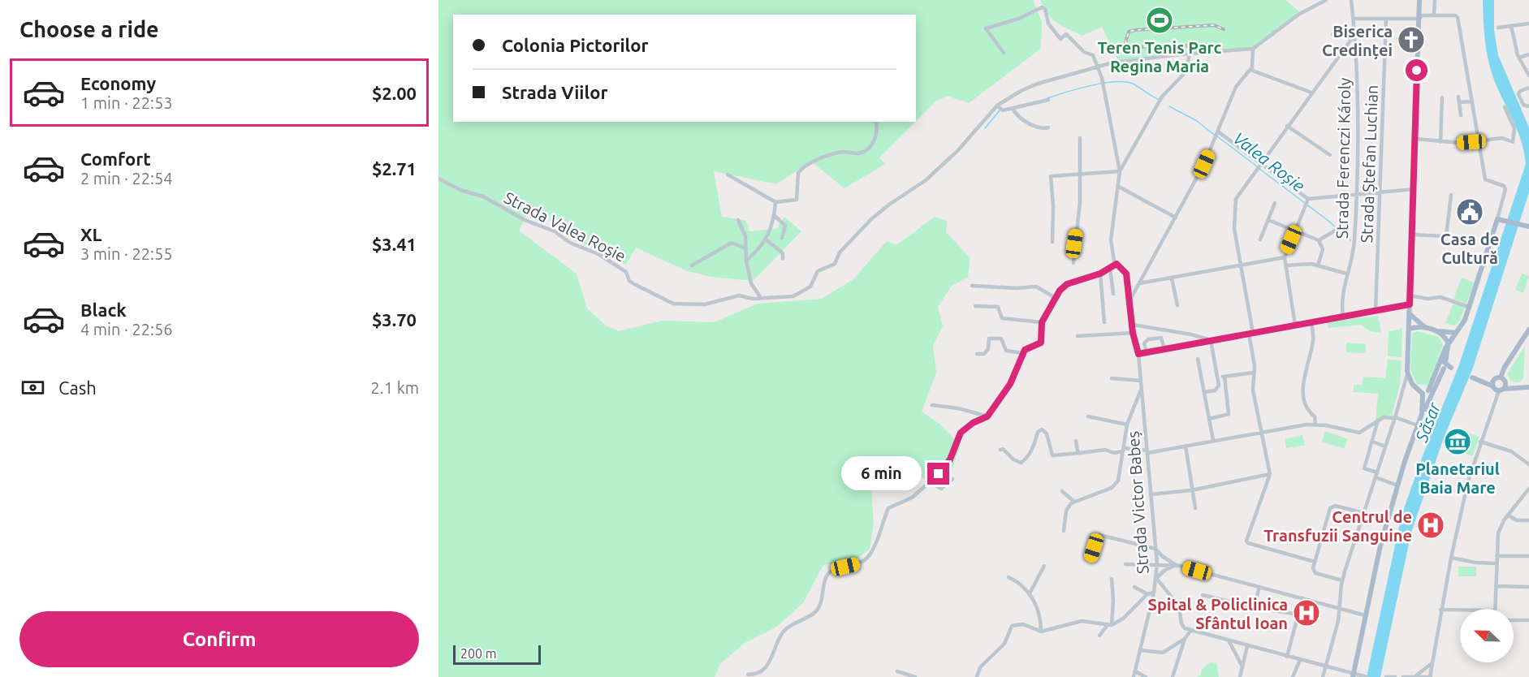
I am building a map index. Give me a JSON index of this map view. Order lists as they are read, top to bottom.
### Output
{
  "streets": {
    "street": [
      "Strada Ferenczi Károly",
      "Strada Ștefan Luchian",
      "Strada Valea Roșie",
      "Strada Victor Babeș"
    ]
  },
  "water": ["Valea Roșie", "Săsar"],
  "places": {
    "sports": ["Teren Tenis Parc Regina Maria"],
    "church": ["Biserica Credinței"],
    "public building": ["Casa de Cultură"],
    "museum": ["Planetariul Baia Mare"],
    "hospital": ["Centrul de Transfuzii Sanguine", "Spital & Policlinica Sfântul Ioan"]
  },
  "scale_bar": "200 m",
  "north": "top left",
  "page": {
    "heading": "Choose a ride",
    "banner": ["Colonia Pictorilor", "Strada Viilor"],
    "list": [
      {
        "name": "Economy",
        "note": "1 min · 22:53",
        "value": "$2.00"
      },
      {
        "name": "Comfort",
        "note": "2 min · 22:54",
        "value": "$2.71"
      },
      {
        "name": "XL",
        "note": "3 min · 22:55",
        "value": "$3.41"
      },
      {
        "name": "Black",
        "note": "4 min · 22:56",
        "value": "$3.70"
      }
    ],
    "pay": ["Cash", "2.1 km"],
    "bubble": "6 min",
    "buttons": "Confirm",
    "scale": "200 m"
  }
}
